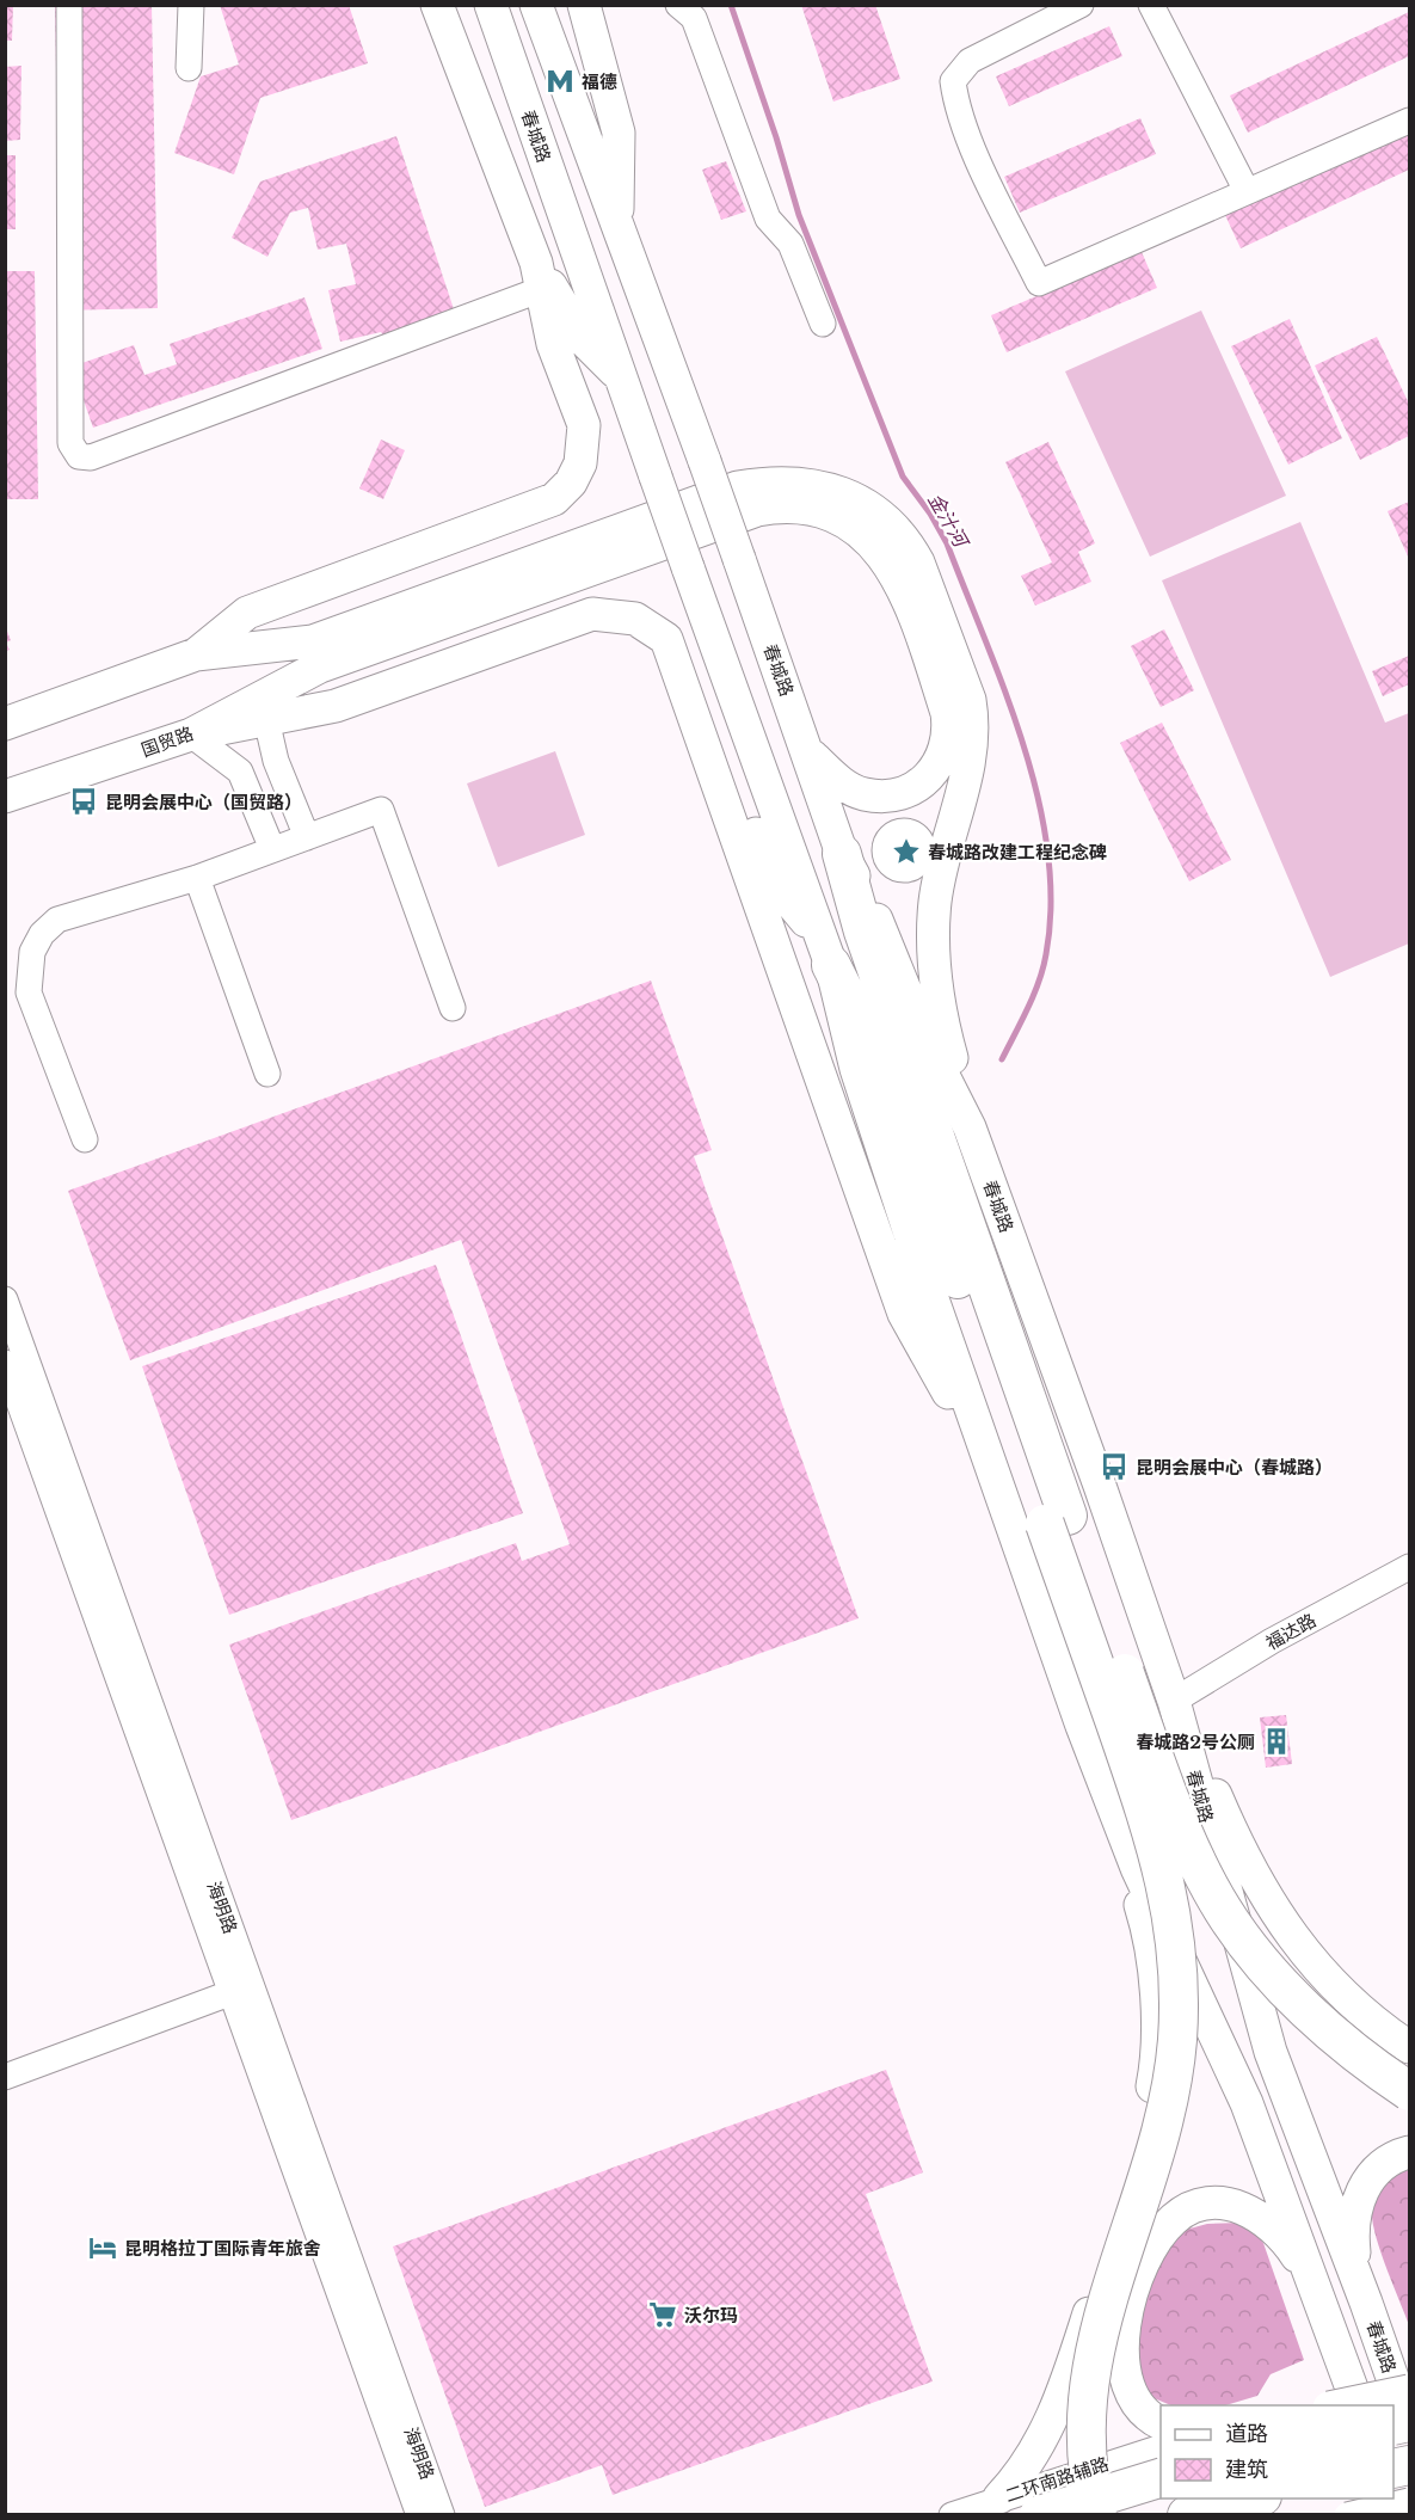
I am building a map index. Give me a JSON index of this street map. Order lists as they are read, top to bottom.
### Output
{
  "streets": {
    "main road": ["春城路", "国贸路"],
    "street": ["福达路", "海明路", "二环南路辅路"]
  },
  "crossings": [
    ["春城路", "国贸路"],
    ["春城路", "福达路"]
  ],
  "water": ["金汁河"],
  "places": {
    "metro station": ["福德"],
    "bus stop": ["昆明会展中心（国贸路）", "昆明会展中心（春城路）"],
    "place": ["春城路改建工程纪念碑"],
    "building": ["春城路2号公厕"],
    "hotel": ["昆明格拉丁国际青年旅舍"],
    "supermarket": ["沃尔玛"]
  },
  "legend": ["道路", "建筑"]
}
